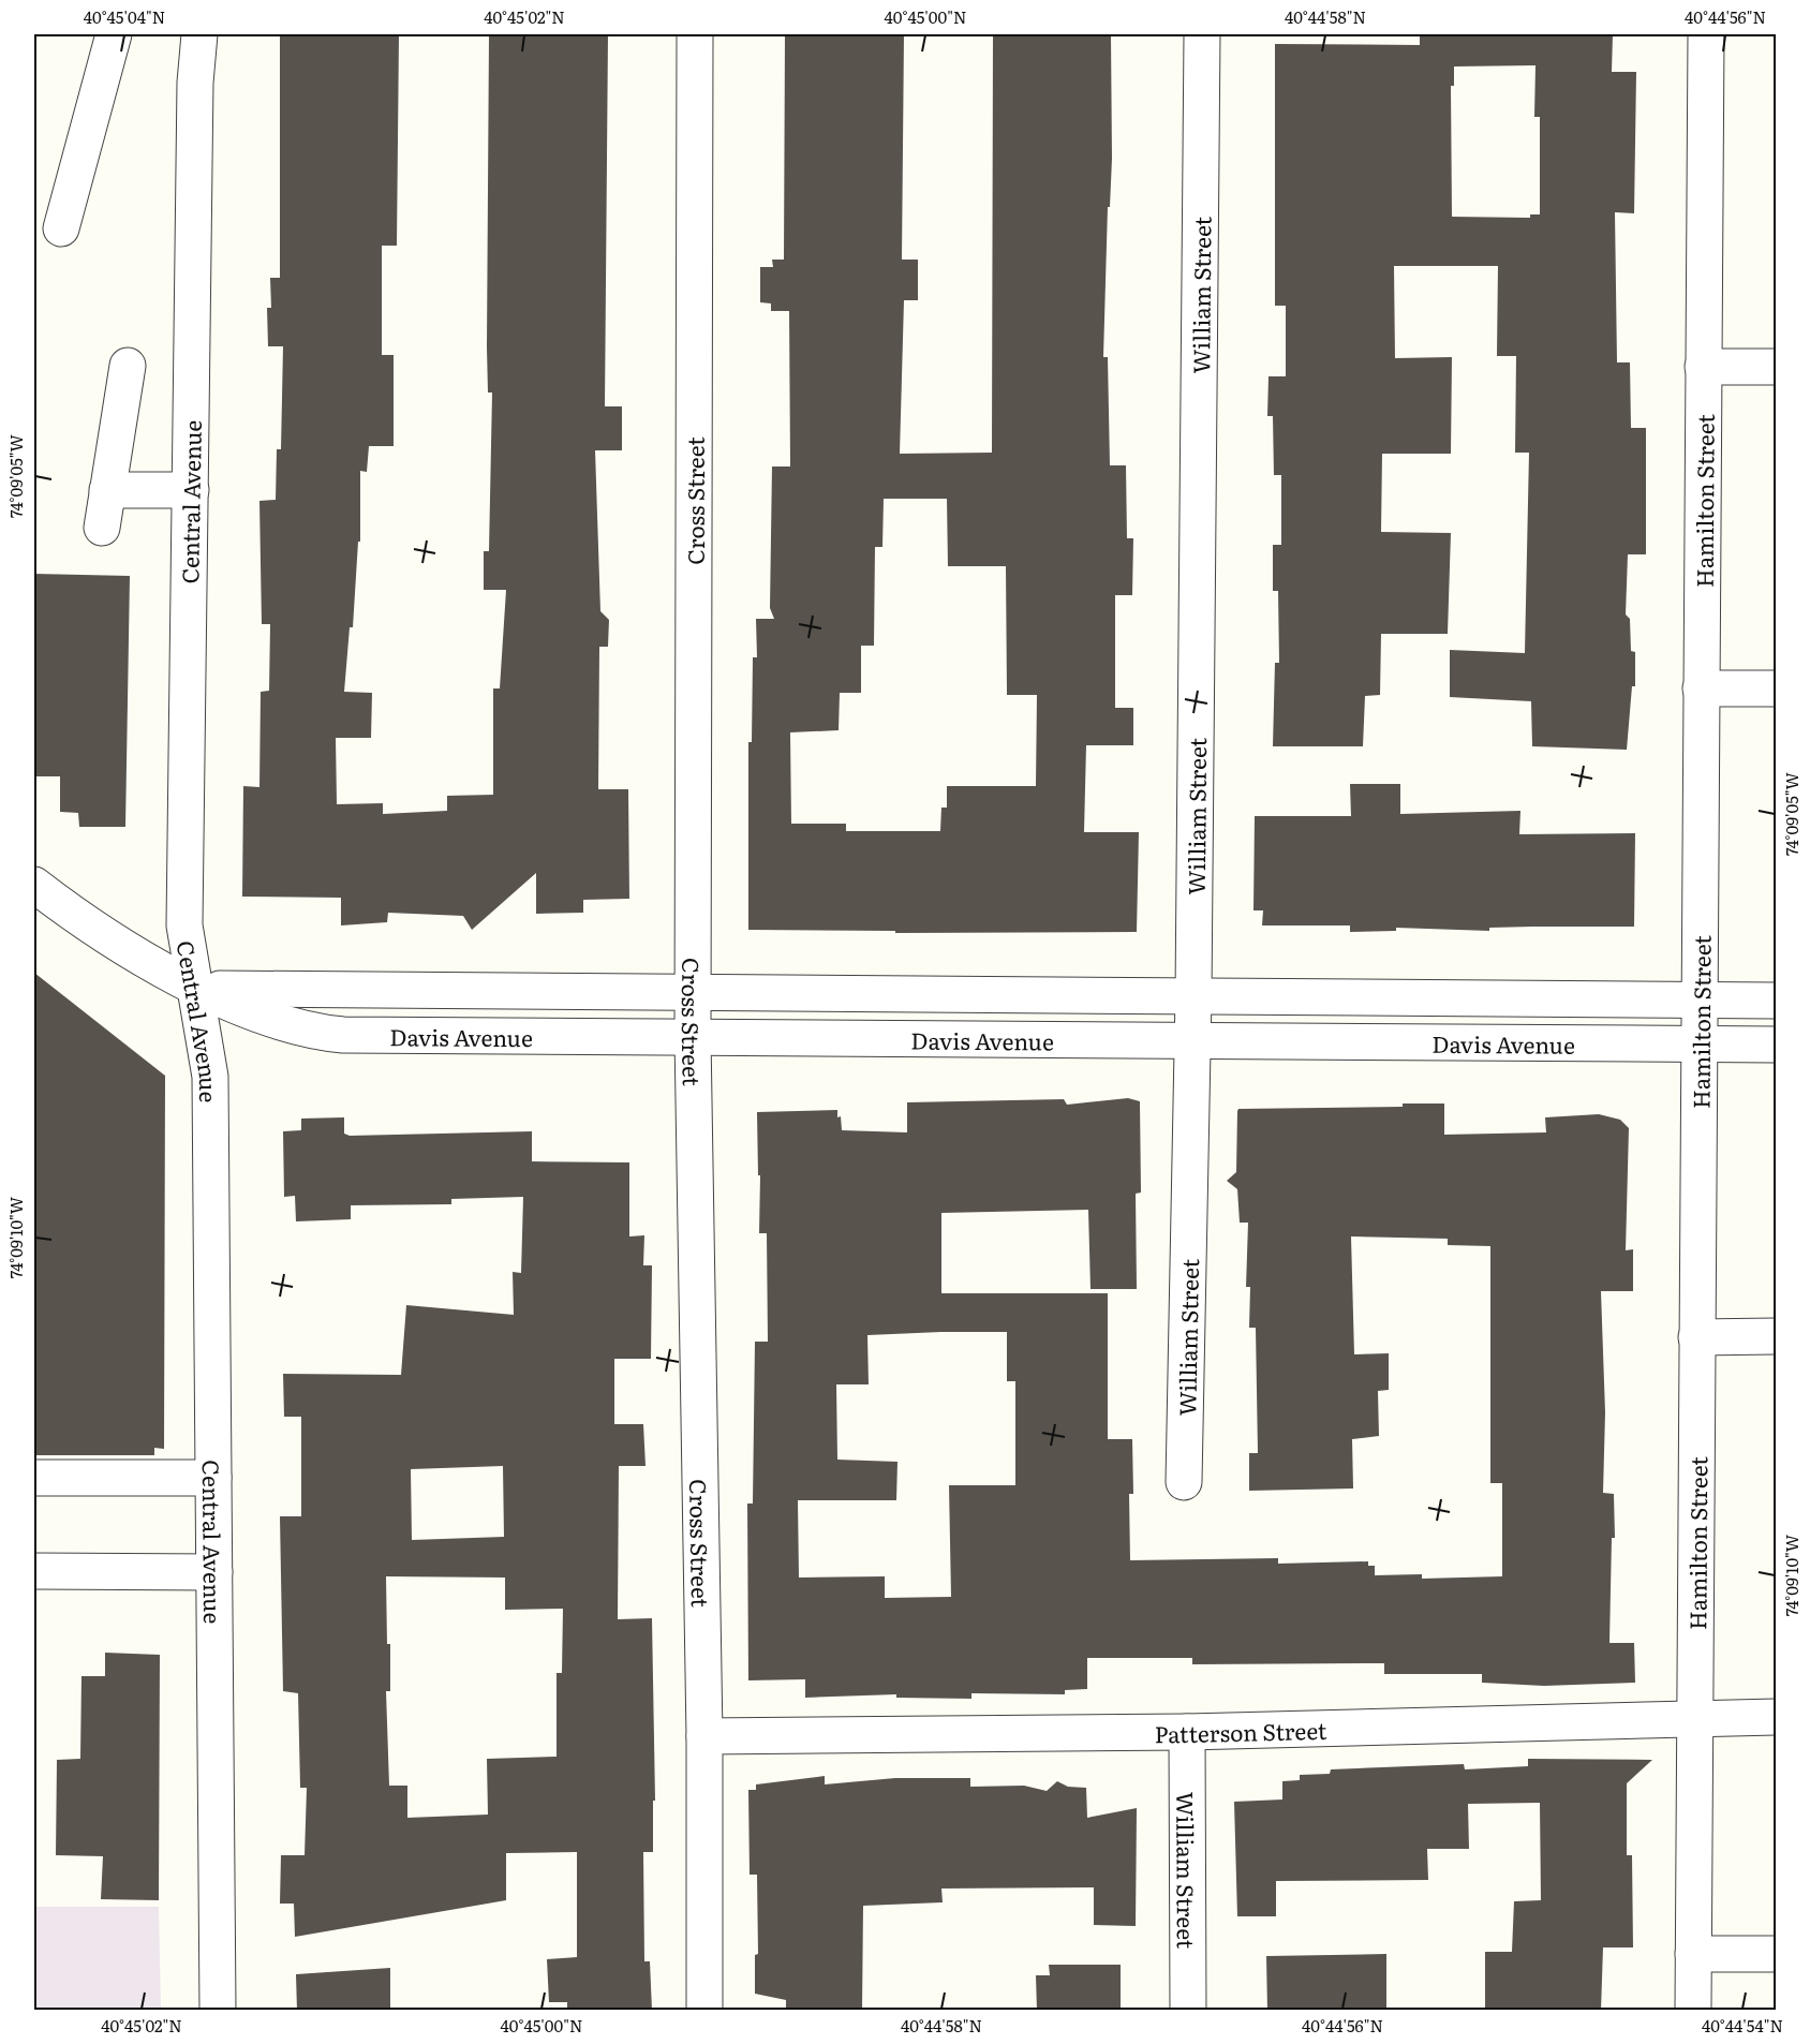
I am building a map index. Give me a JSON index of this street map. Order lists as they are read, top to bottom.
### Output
{
  "streets": {
    "street": [
      "William Street",
      "Cross Street",
      "Hamilton Street",
      "Central Avenue",
      "Davis Avenue",
      "Patterson Street"
    ]
  },
  "crossings": [
    ["William Street", "Davis Avenue"],
    ["William Street", "Patterson Street"],
    ["Cross Street", "Davis Avenue"],
    ["Cross Street", "Patterson Street"],
    ["Hamilton Street", "Davis Avenue"],
    ["Hamilton Street", "Patterson Street"],
    ["Central Avenue", "Davis Avenue"]
  ],
  "coordinates": [
    "40°45'04\"N",
    "40°45'02\"N",
    "40°45'00\"N",
    "40°44'58\"N",
    "40°44'56\"N",
    "74°09'05\"W",
    "74°09'10\"W",
    "40°44'54\"N"
  ]
}
